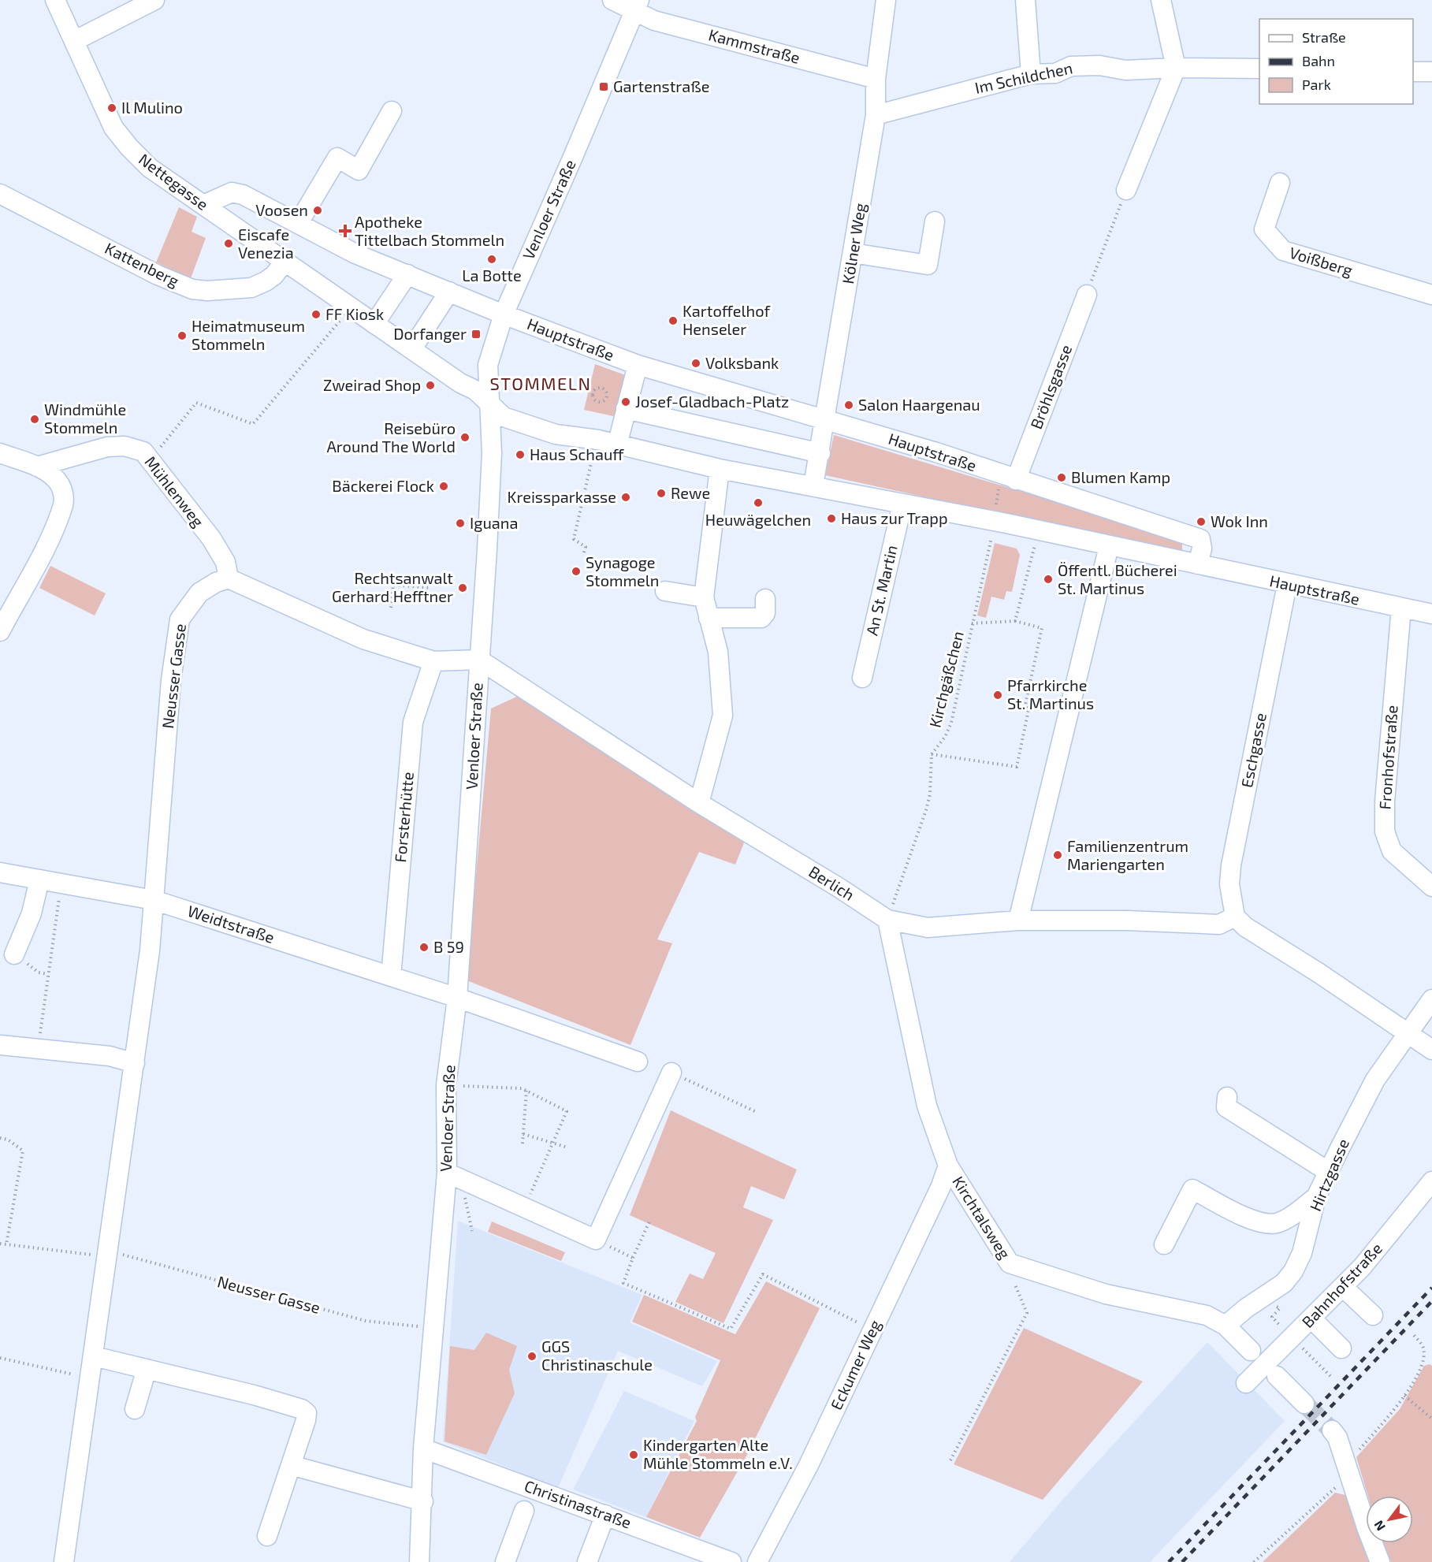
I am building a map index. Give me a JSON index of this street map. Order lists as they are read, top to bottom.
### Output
{
  "streets": {
    "street": [
      "Kammstraße",
      "Im Schildchen",
      "Nettegasse",
      "Venloer Straße",
      "Kölner Weg",
      "Voißberg",
      "Kattenberg",
      "Hauptstraße",
      "Bröhlsgasse",
      "Mühlenweg",
      "An St. Martin",
      "Neusser Gasse",
      "Eschgasse",
      "Fronhofstraße",
      "Forsterhütte",
      "Berlich",
      "Weidtstraße",
      "Hirtzgasse",
      "Kirchtalsweg",
      "Bahnhofstraße",
      "Eckumer Weg",
      "Christinastraße"
    ],
    "path": ["Kirchgäßchen"]
  },
  "crossings": [
    ["Kammstraße", "Venloer Straße"],
    ["Kammstraße", "Kölner Weg"],
    ["Im Schildchen", "Kölner Weg"],
    ["Nettegasse", "Kattenberg"],
    ["Venloer Straße", "Hauptstraße"],
    ["Venloer Straße", "Neusser Gasse"],
    ["Venloer Straße", "Berlich"],
    ["Venloer Straße", "Weidtstraße"],
    ["Venloer Straße", "Christinastraße"],
    ["Kölner Weg", "Hauptstraße"],
    ["Hauptstraße", "Bröhlsgasse"],
    ["Hauptstraße", "An St. Martin"],
    ["Hauptstraße", "Kirchgäßchen"],
    ["Hauptstraße", "Eschgasse"],
    ["Hauptstraße", "Fronhofstraße"],
    ["Mühlenweg", "Neusser Gasse"],
    ["Neusser Gasse", "Weidtstraße"],
    ["Eschgasse", "Berlich"],
    ["Forsterhütte", "Weidtstraße"],
    ["Berlich", "Kirchtalsweg"],
    ["Hirtzgasse", "Kirchtalsweg"],
    ["Kirchtalsweg", "Eckumer Weg"]
  ],
  "districts": ["STOMMELN"],
  "places": {
    "transit": ["Gartenstraße", "Dorfanger"],
    "other": [
      "Il Mulino",
      "Voosen",
      "Eiscafe Venezia",
      "La Botte",
      "FF Kiosk",
      "Kartoffelhof Henseler",
      "Heimatmuseum Stommeln",
      "Volksbank",
      "Zweirad Shop",
      "Josef-Gladbach-Platz",
      "Salon Haargenau",
      "Windmühle Stommeln",
      "Reisebüro Around The World",
      "Haus Schauff",
      "Blumen Kamp",
      "Bäckerei Flock",
      "Rewe",
      "Kreissparkasse",
      "Heuwägelchen",
      "Haus zur Trapp",
      "Wok Inn",
      "Iguana",
      "Synagoge Stommeln",
      "Öffentl. Bücherei St. Martinus",
      "Rechtsanwalt Gerhard Hefftner",
      "Pfarrkirche St. Martinus",
      "Familienzentrum Mariengarten",
      "B 59",
      "GGS Christinaschule",
      "Kindergarten Alte Mühle Stommeln e.V."
    ],
    "health": ["Apotheke Tittelbach Stommeln"]
  },
  "legend": ["Straße", "Bahn", "Park"],
  "north": "bottom left"
}
